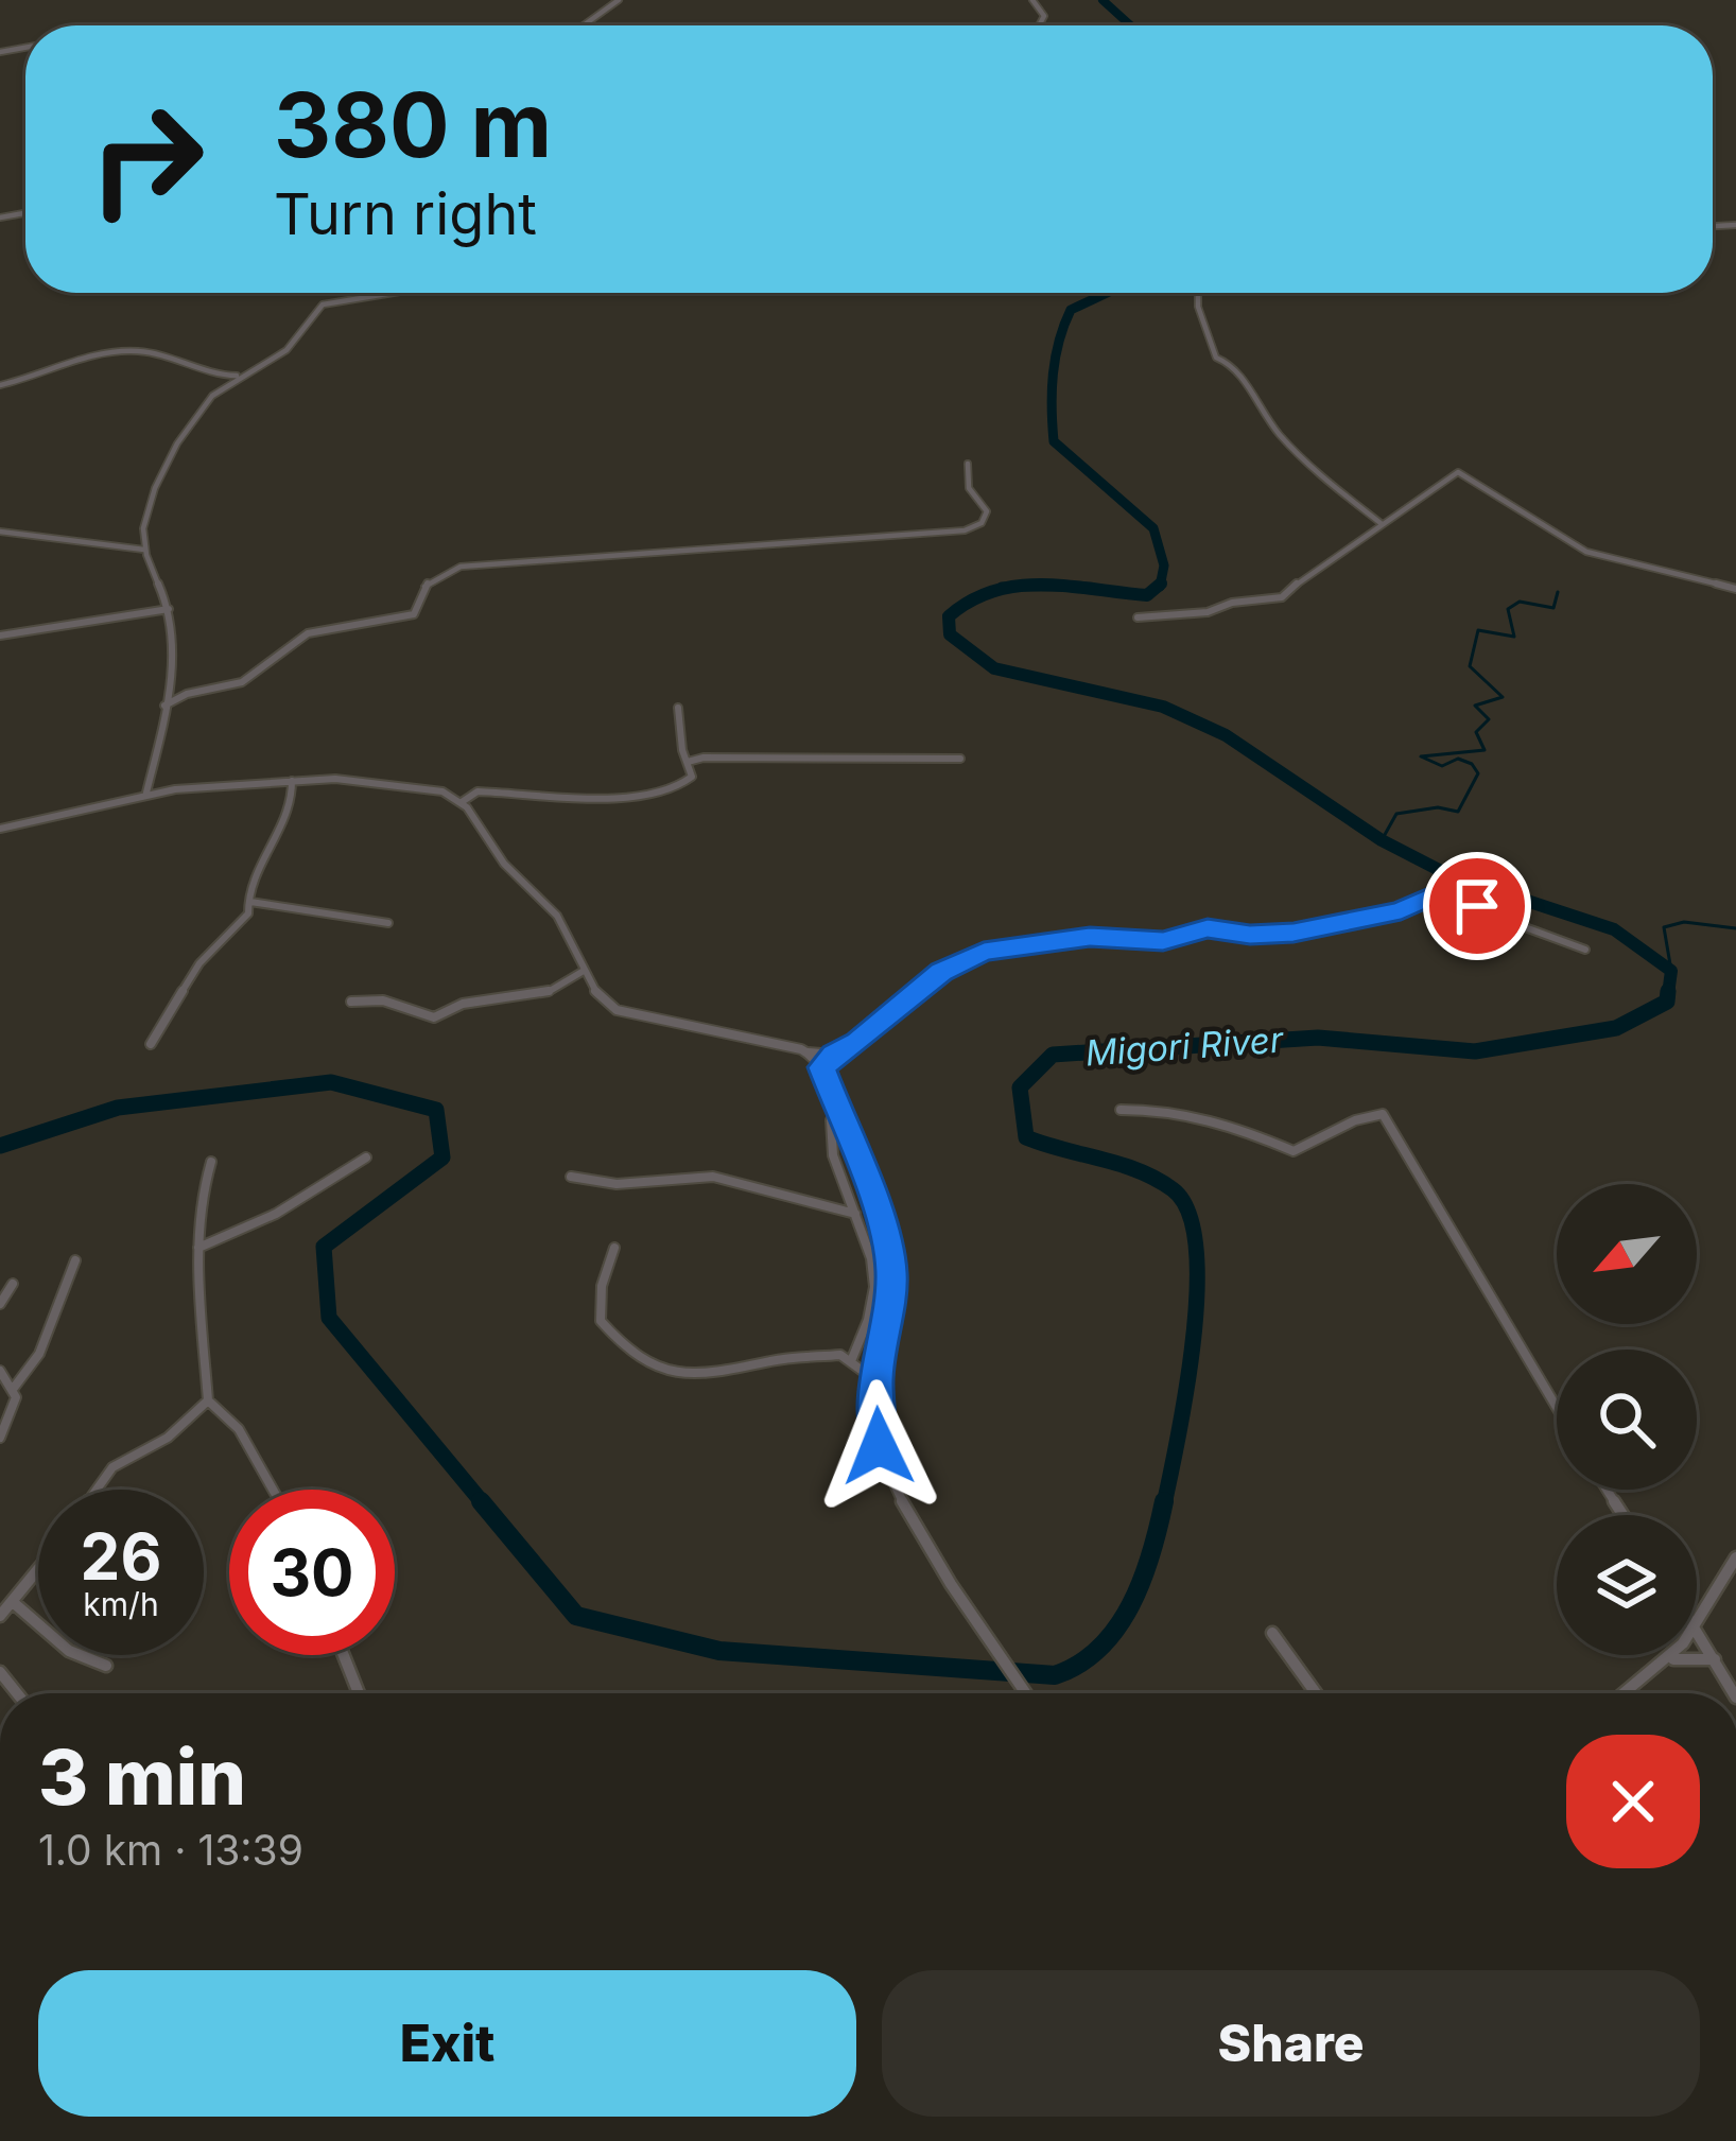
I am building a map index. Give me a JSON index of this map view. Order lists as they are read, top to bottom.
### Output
{
  "water": ["Migori River"],
  "north": "bottom left",
  "page": {
    "turn": ["380 m", "Turn right"],
    "speed": "26 km/h",
    "limit": "30",
    "heading": ["3 min", "1.0 km · 13:39"],
    "buttons": ["Exit", "Share"]
  }
}
